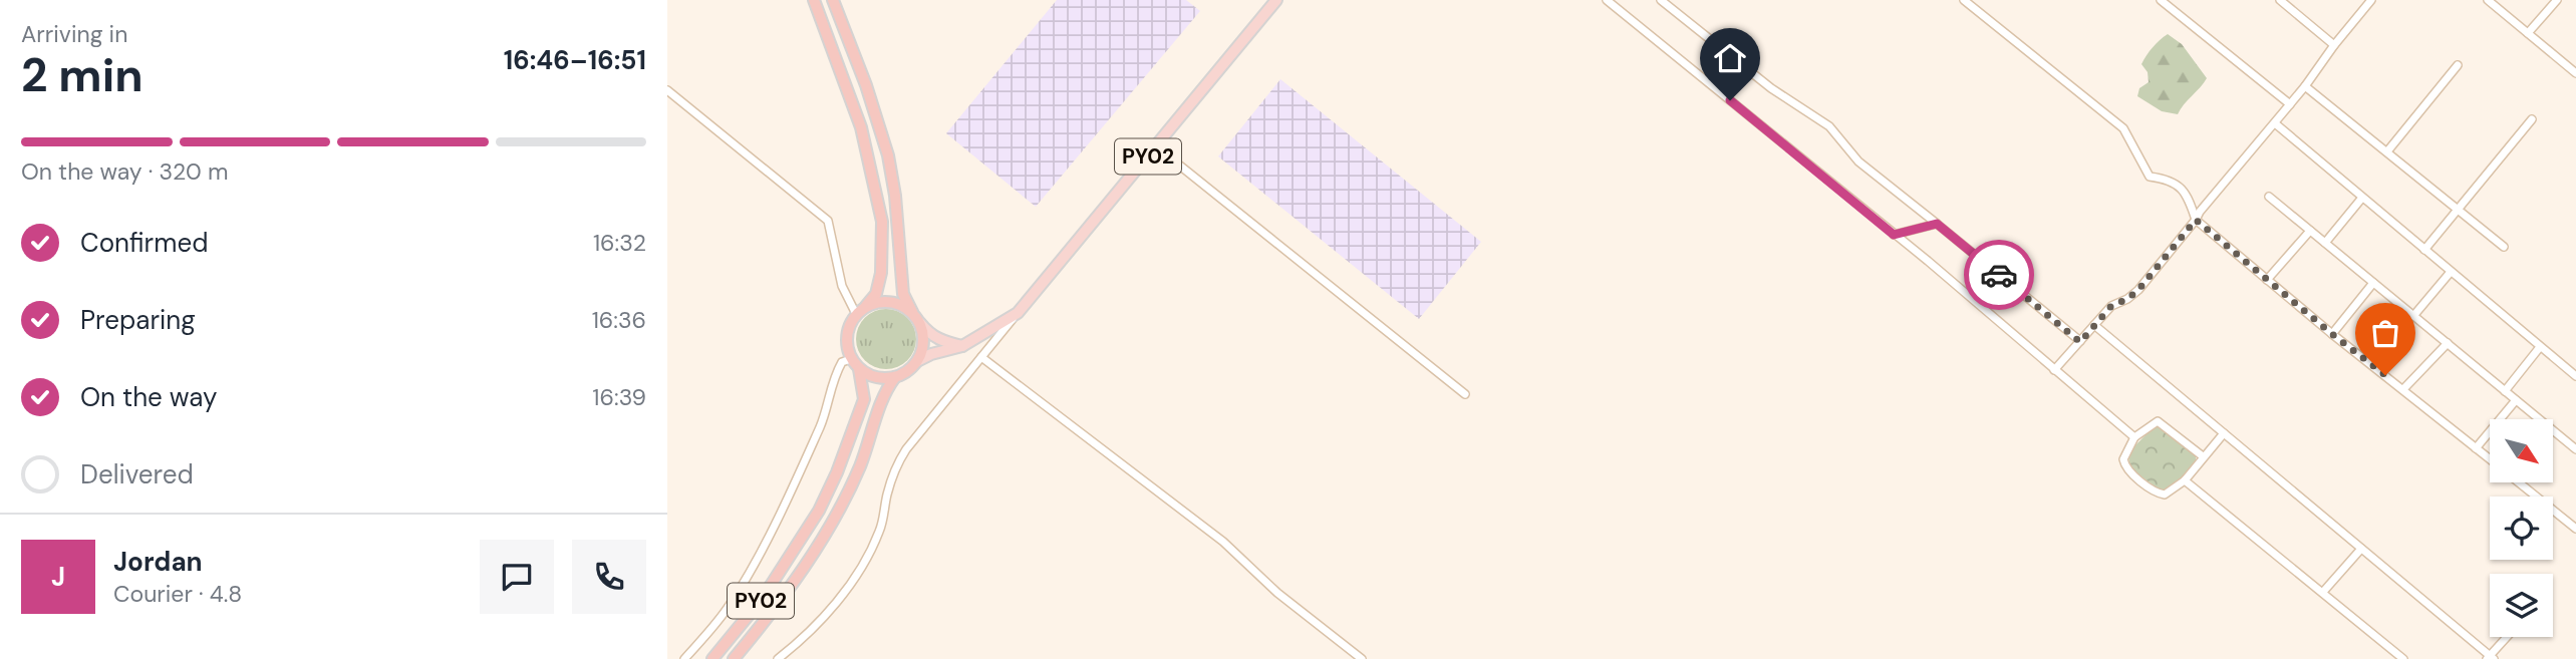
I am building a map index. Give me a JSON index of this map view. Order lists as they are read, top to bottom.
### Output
{
  "streets": {
    "highway": ["PY02"]
  },
  "north": "bottom right",
  "page": {
    "heading": ["2 min", "Arriving in", "16:46–16:51"],
    "panel": ["Jordan", "Courier · 4.8"],
    "bar": "On the way · 320 m",
    "list": [
      ["Confirmed", "16:32"],
      ["Preparing", "16:36"],
      ["On the way", "16:39"],
      "Delivered"
    ],
    "round": "J"
  }
}
